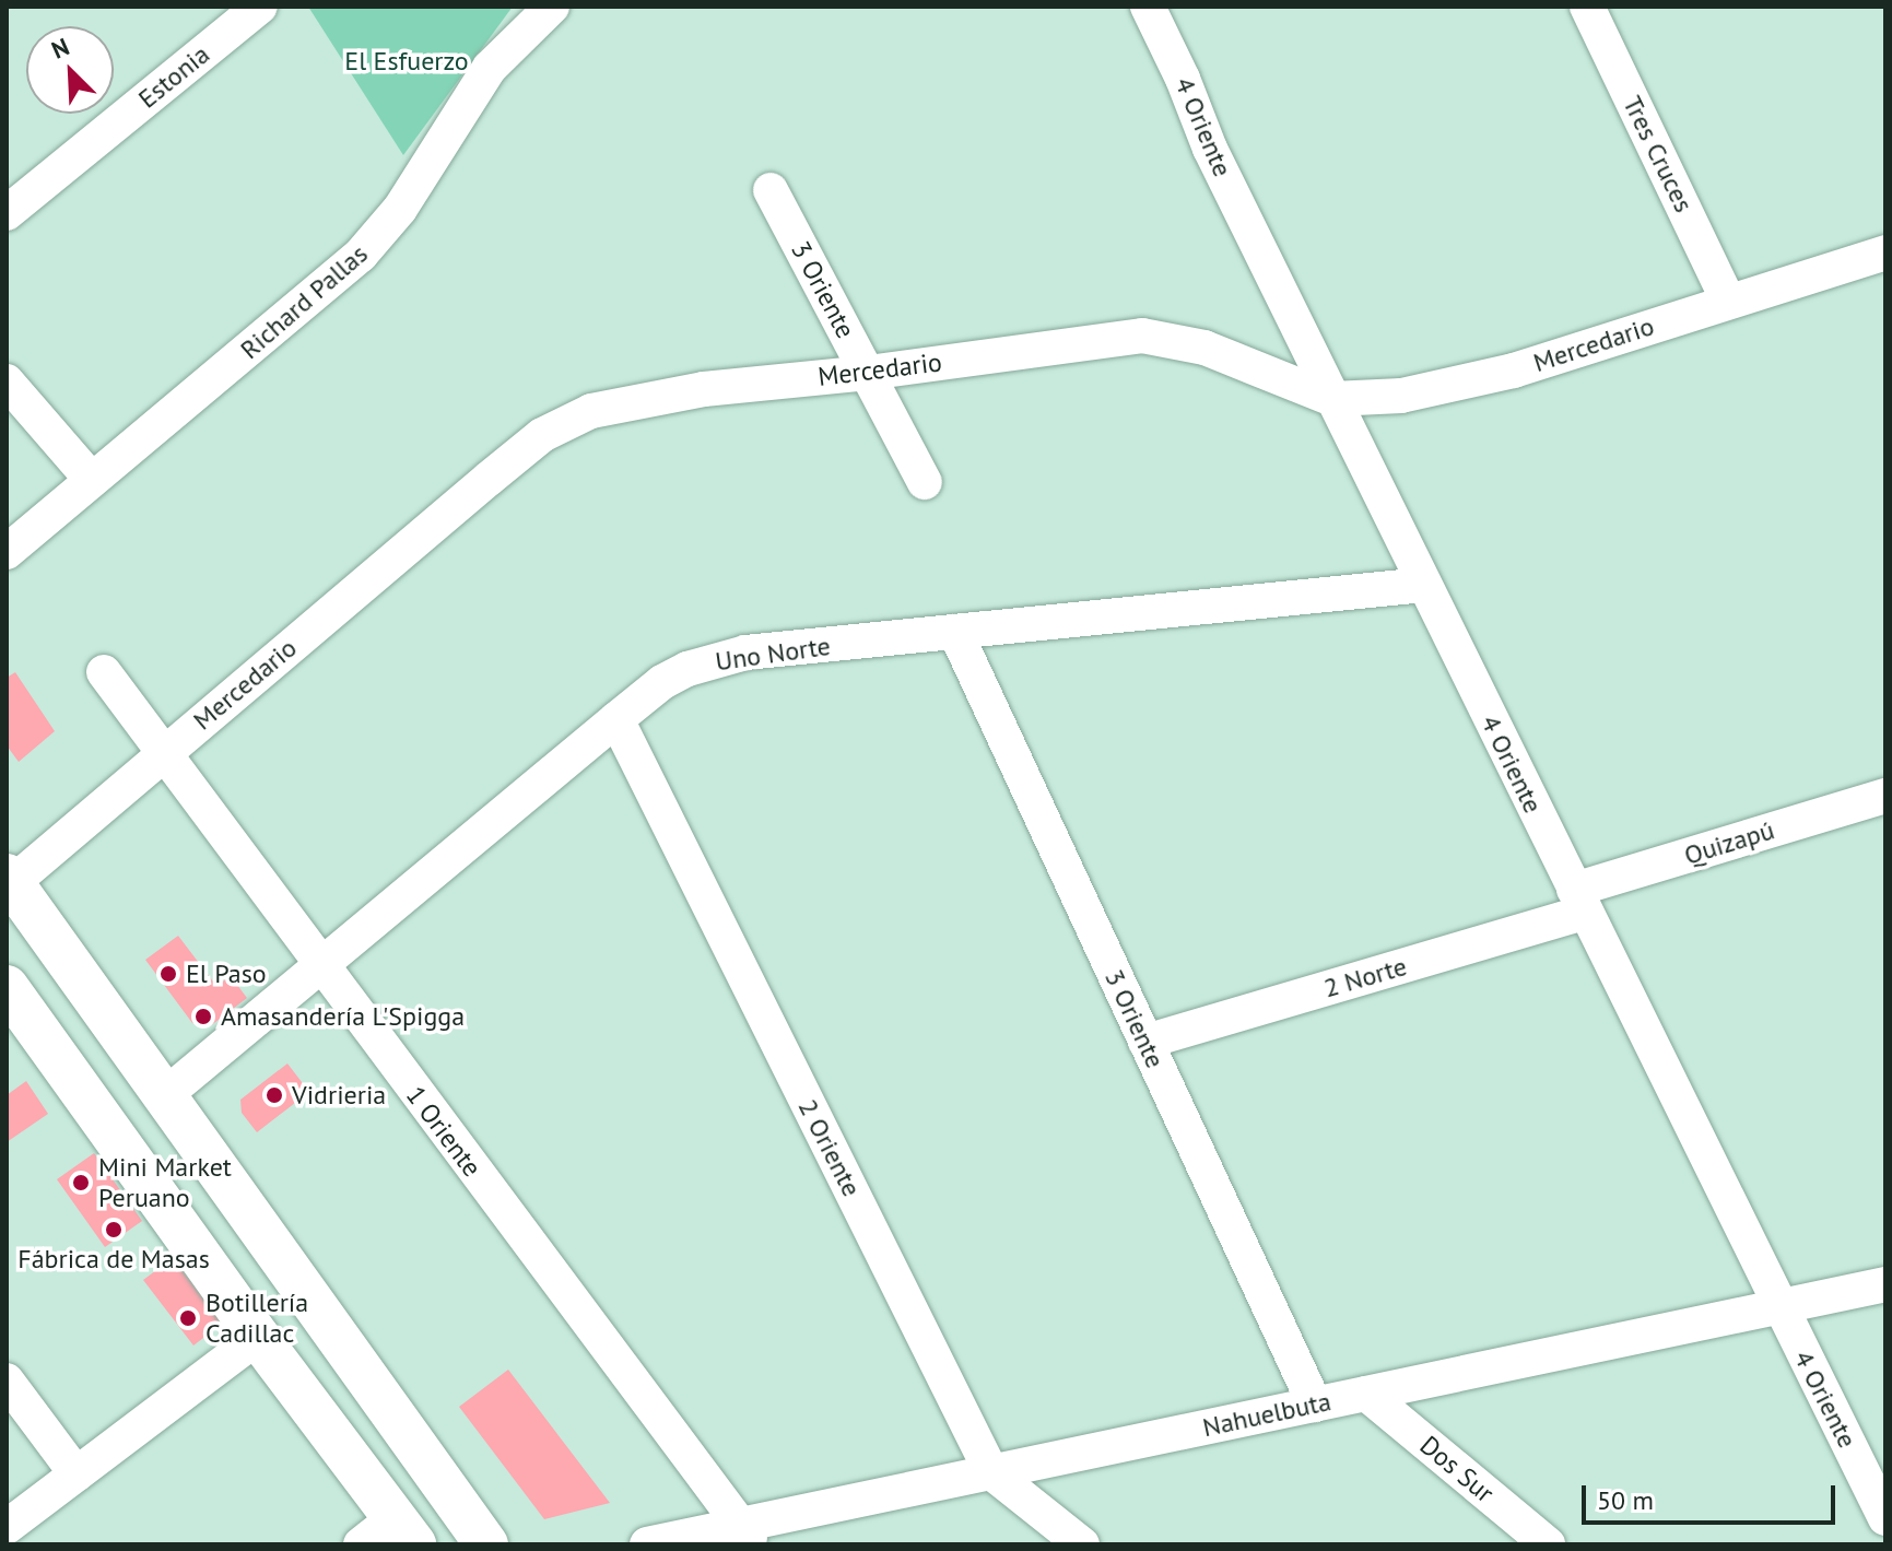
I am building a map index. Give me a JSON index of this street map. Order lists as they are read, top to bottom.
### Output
{
  "streets": {
    "street": [
      "Estonia",
      "4 Oriente",
      "Tres Cruces",
      "3 Oriente",
      "Richard Pallas",
      "Mercedario",
      "Uno Norte",
      "Quizapú",
      "2 Norte",
      "1 Oriente",
      "2 Oriente",
      "Nahuelbuta",
      "Dos Sur"
    ]
  },
  "crossings": [
    ["4 Oriente", "Mercedario"],
    ["4 Oriente", "Uno Norte"],
    ["4 Oriente", "Quizapú"],
    ["4 Oriente", "2 Norte"],
    ["4 Oriente", "Nahuelbuta"],
    ["Tres Cruces", "Mercedario"],
    ["3 Oriente", "Mercedario"],
    ["3 Oriente", "Uno Norte"],
    ["3 Oriente", "2 Norte"],
    ["3 Oriente", "Nahuelbuta"],
    ["Mercedario", "1 Oriente"],
    ["Uno Norte", "1 Oriente"],
    ["Uno Norte", "2 Oriente"],
    ["Quizapú", "2 Norte"],
    ["1 Oriente", "Nahuelbuta"],
    ["2 Oriente", "Nahuelbuta"],
    ["Nahuelbuta", "Dos Sur"]
  ],
  "parks": ["El Esfuerzo"],
  "places": [
    "El Paso",
    "Amasandería L'Spigga",
    "Vidrieria",
    "Mini Market Peruano",
    "Fábrica de Masas",
    "Botillería Cadillac"
  ],
  "scale_bar": "50 m",
  "north": "top left"
}
